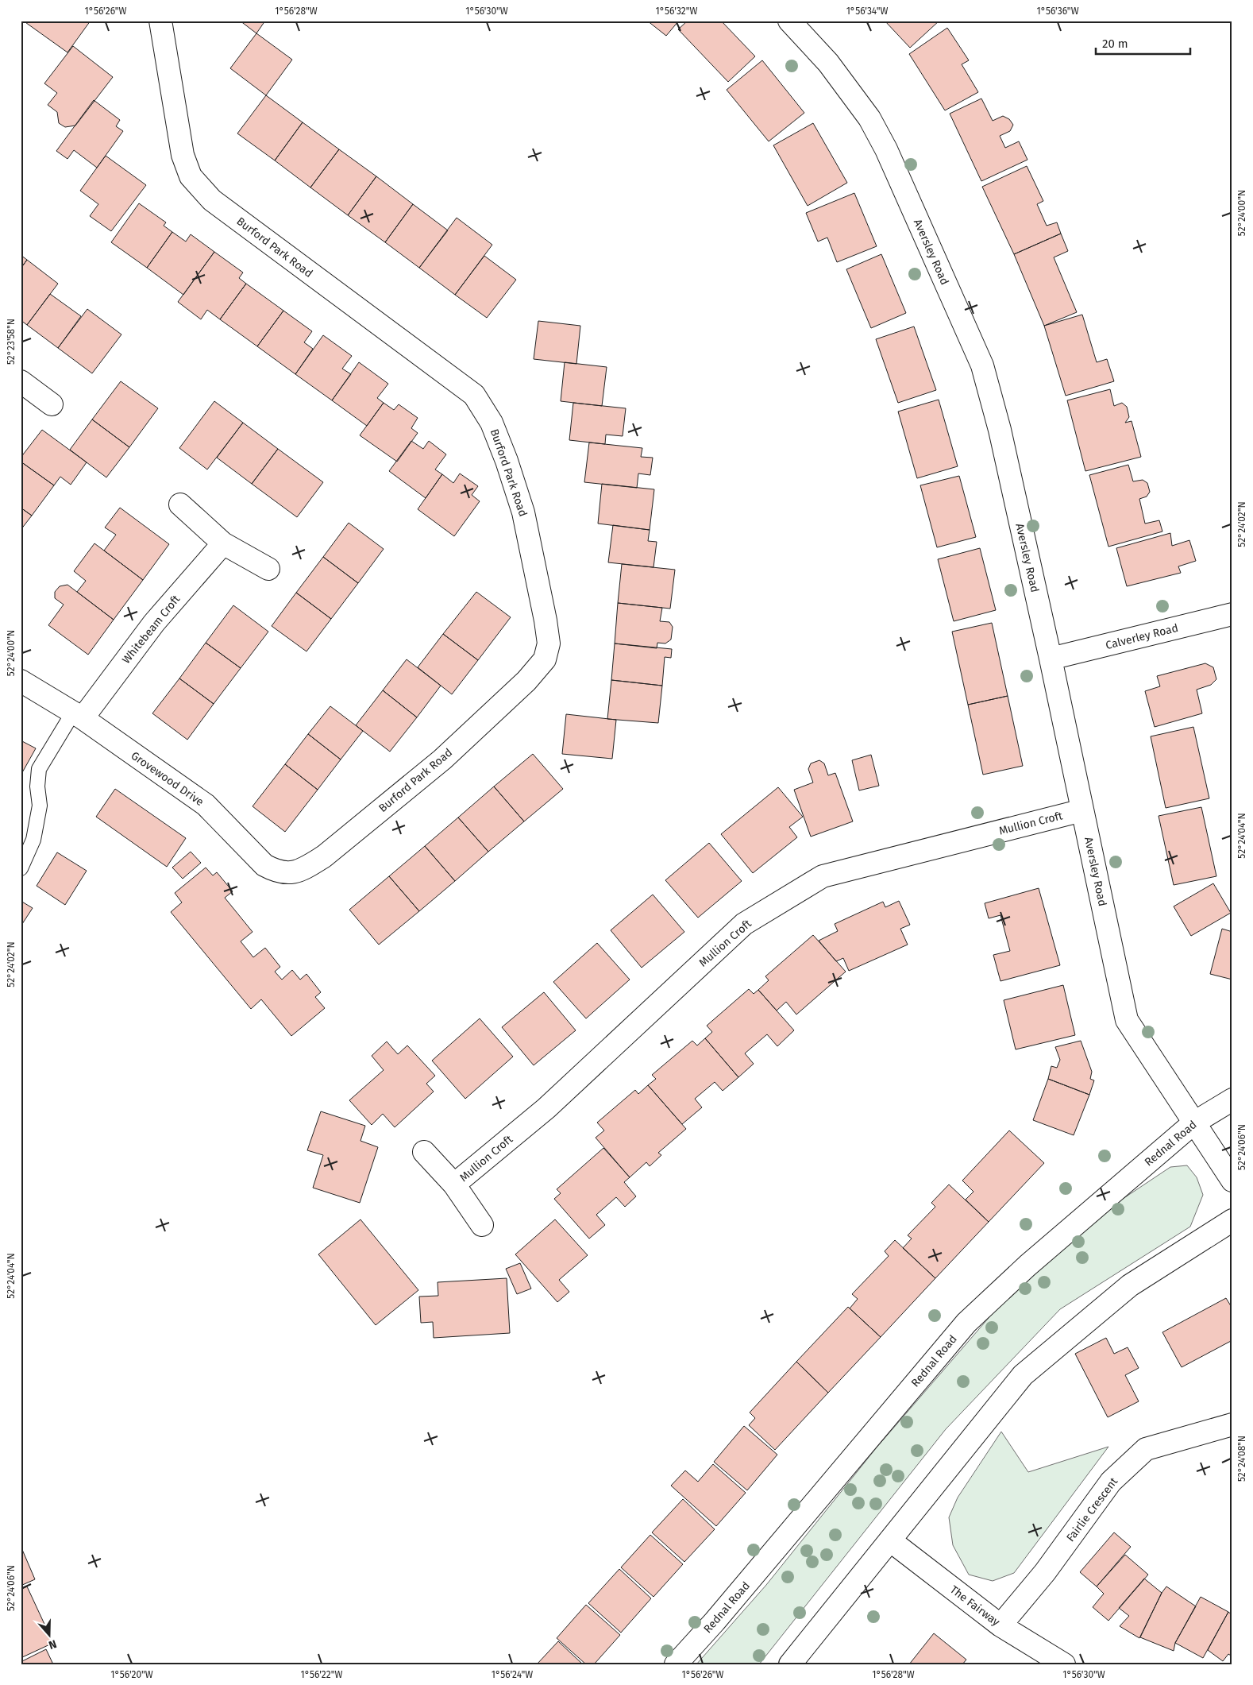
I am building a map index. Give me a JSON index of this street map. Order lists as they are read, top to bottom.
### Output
{
  "streets": {
    "street": [
      "Burford Park Road",
      "Aversley Road",
      "Whitebeam Croft",
      "Calverley Road",
      "Grovewood Drive",
      "Mullion Croft",
      "Rednal Road",
      "Fairlie Crescent",
      "The Fairway"
    ]
  },
  "crossings": [
    ["Burford Park Road", "Grovewood Drive"],
    ["Aversley Road", "Calverley Road"],
    ["Aversley Road", "Mullion Croft"],
    ["Aversley Road", "Rednal Road"],
    ["Whitebeam Croft", "Grovewood Drive"],
    ["Fairlie Crescent", "The Fairway"]
  ],
  "scale_bar": "20 m",
  "north": "bottom",
  "coordinates": [
    "1°56'26\"W",
    "1°56'28\"W",
    "1°56'30\"W",
    "1°56'32\"W",
    "1°56'34\"W",
    "1°56'36\"W",
    "52°24'00\"N",
    "52°23'58\"N",
    "52°24'02\"N",
    "52°24'04\"N",
    "52°24'06\"N",
    "52°24'08\"N",
    "1°56'20\"W",
    "1°56'22\"W",
    "1°56'24\"W"
  ]
}
